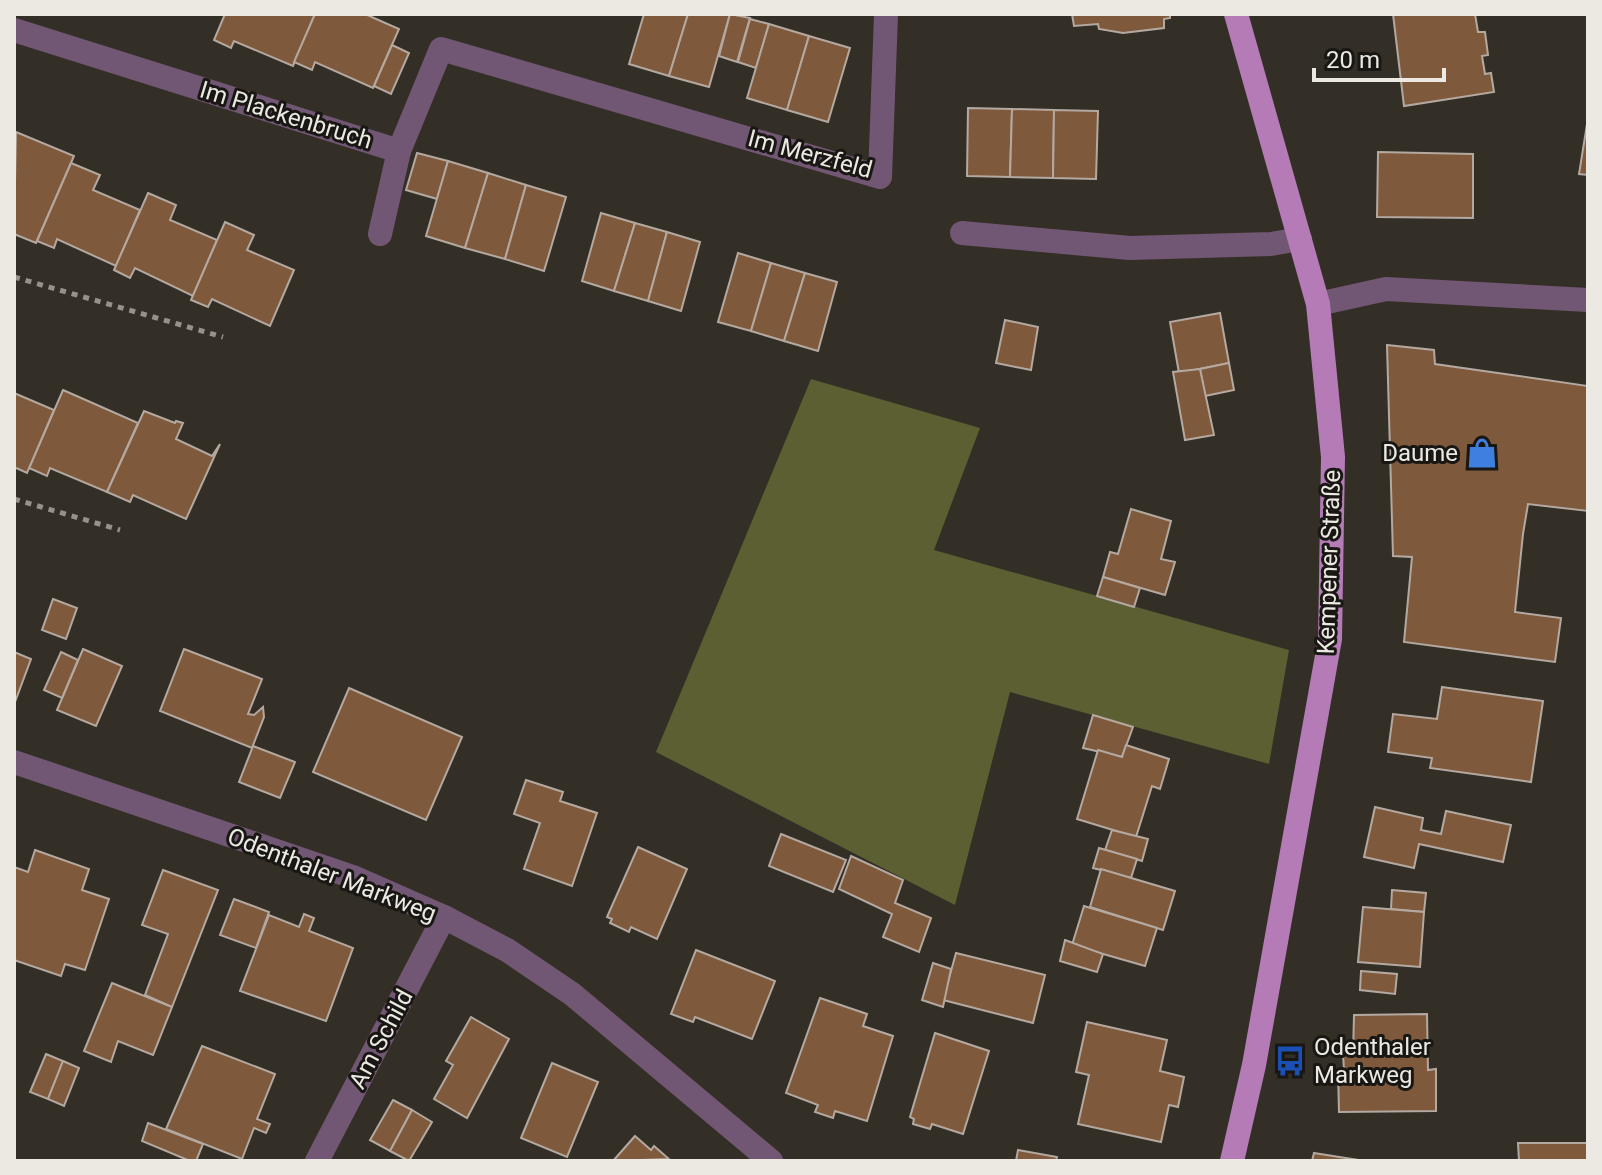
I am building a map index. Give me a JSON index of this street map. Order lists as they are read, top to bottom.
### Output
{
  "streets": {
    "main road": ["Kempener Straße"],
    "street": [
      "Im Plackenbruch",
      "Im Merzfeld",
      "Odenthaler Markweg",
      "Am Schild"
    ]
  },
  "crossings": [
    ["Im Plackenbruch", "Im Merzfeld"],
    ["Odenthaler Markweg", "Am Schild"]
  ],
  "places": {
    "shop": ["Daume"],
    "bus stop": ["Odenthaler Markweg"]
  },
  "scale_bar": "20 m"
}
